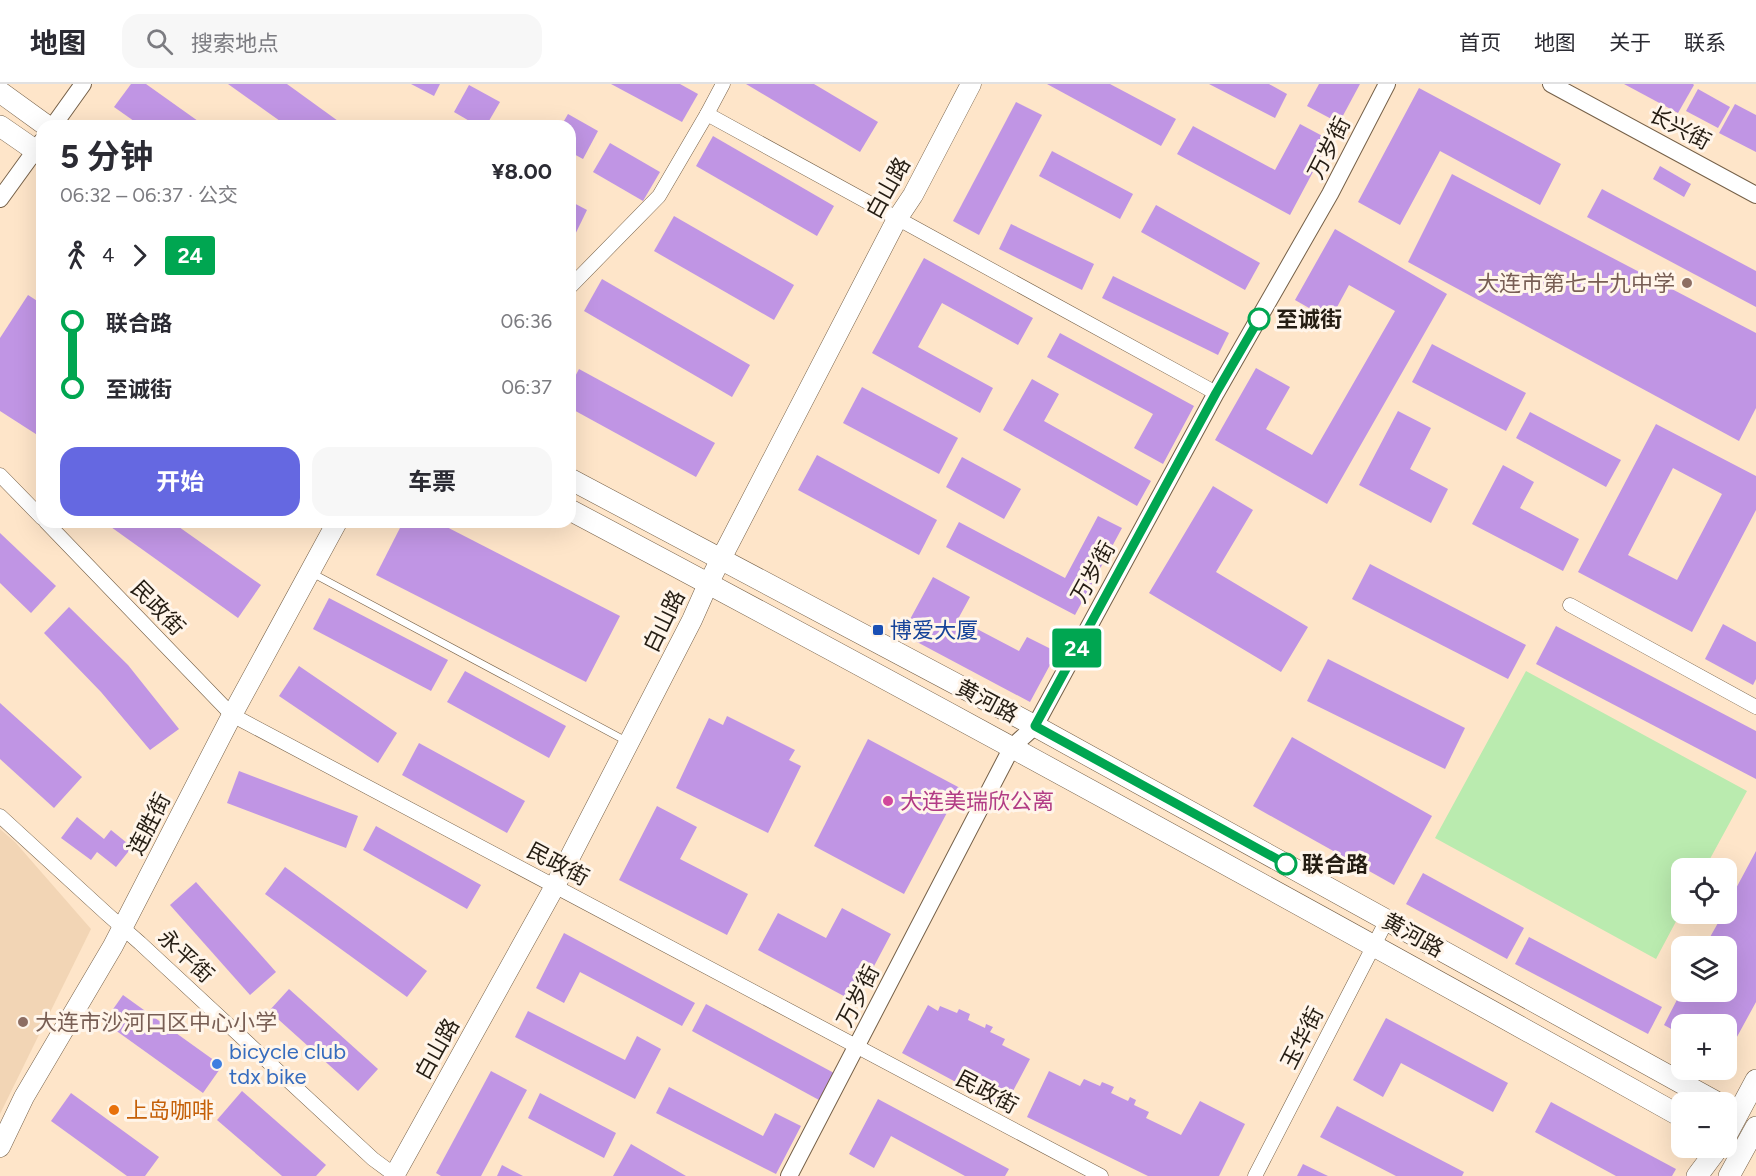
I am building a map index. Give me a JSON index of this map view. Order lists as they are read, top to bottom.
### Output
{
  "streets": {
    "main road": ["白山路", "黄河路", "连胜街"],
    "street": [
      "长兴街",
      "万岁街",
      "民政街",
      "永平街",
      "玉华街"
    ]
  },
  "crossings": [
    ["万岁街", "民政街"],
    ["万岁街", "黄河路"],
    ["白山路", "民政街"],
    ["白山路", "黄河路"],
    ["白山路", "永平街"],
    ["民政街", "连胜街"],
    ["黄河路", "玉华街"],
    ["连胜街", "永平街"]
  ],
  "places": {
    "other": [
      "大连市第七十九中学",
      "至诚街",
      "大连美瑞欣公离",
      "联合路",
      "大连市沙河口区中心小学",
      "bicycle club tdx bike",
      "上岛咖啡"
    ],
    "transit": ["博爱大厦"]
  },
  "lines": ["bus line 24"],
  "page": {
    "header": "地图",
    "search": "搜索地点",
    "nav": [
      "首页",
      "地图",
      "关于",
      "联系"
    ],
    "on_map": "24",
    "heading": ["5 分钟", "06:32 – 06:37 · 公交", "¥8.00"],
    "legs": ["4", "24"],
    "list": [
      {
        "name": "联合路",
        "value": "06:36"
      },
      {
        "name": "至诚街",
        "value": "06:37"
      }
    ],
    "buttons": ["开始", "车票"],
    "map_buttons": ["+", "−"]
  }
}
